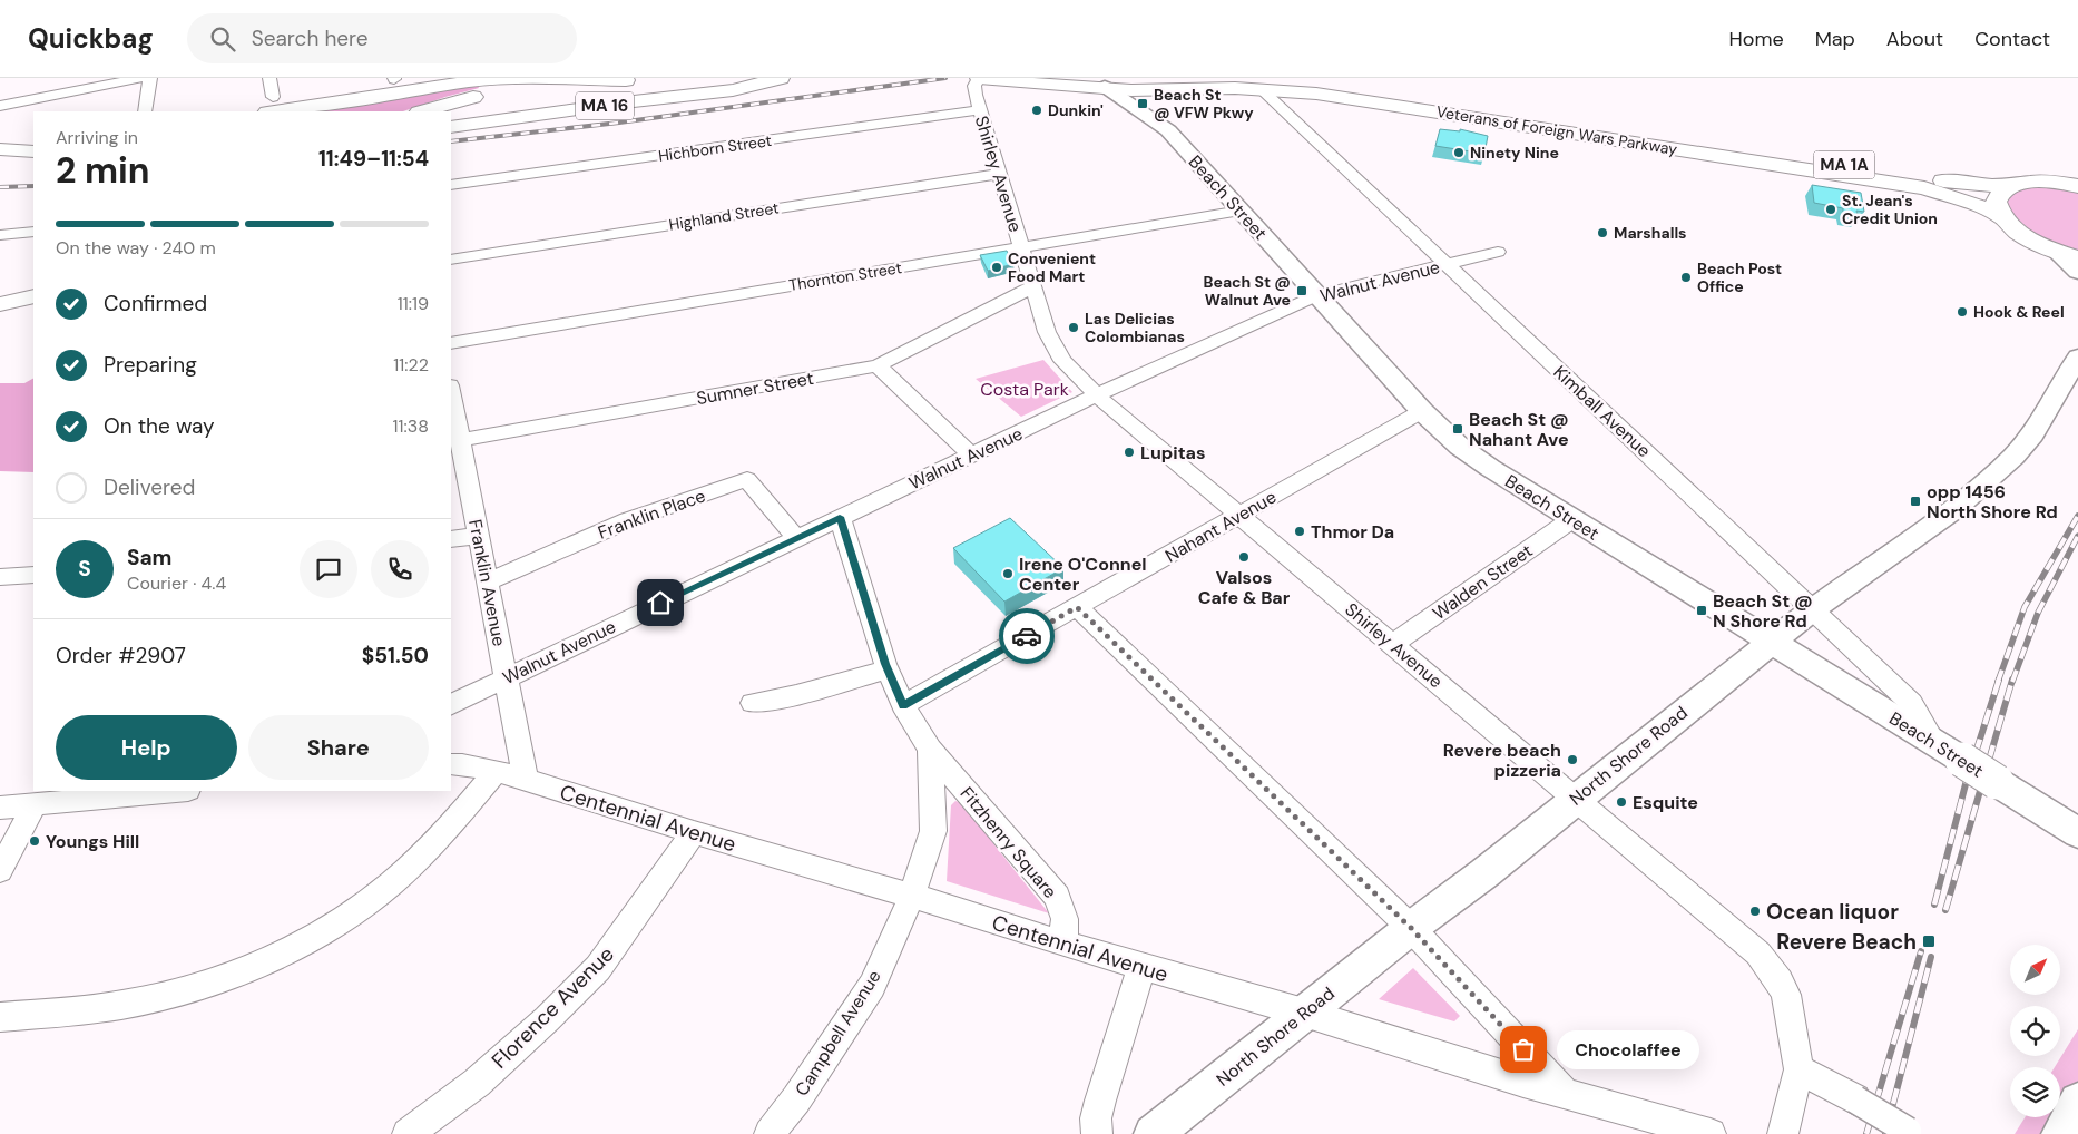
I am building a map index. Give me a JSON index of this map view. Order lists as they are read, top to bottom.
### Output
{
  "streets": {
    "highway": ["MA 16", "Veterans of Foreign Wars Parkway", "MA 1A"],
    "main road": ["Beach Street", "North Shore Road"],
    "street": [
      "Hichborn Street",
      "Shirley Avenue",
      "Highland Street",
      "Thornton Street",
      "Walnut Avenue",
      "Sumner Street",
      "Kimball Avenue",
      "Franklin Place",
      "Nahant Avenue",
      "Walden Street",
      "Franklin Avenue",
      "Centennial Avenue",
      "Fitzhenry Square",
      "Florence Avenue",
      "Campbell Avenue"
    ]
  },
  "crossings": [
    ["Veterans of Foreign Wars Parkway", "MA 1A"],
    ["Veterans of Foreign Wars Parkway", "Shirley Avenue"],
    ["Veterans of Foreign Wars Parkway", "Beach Street"],
    ["Veterans of Foreign Wars Parkway", "Kimball Avenue"],
    ["Hichborn Street", "Shirley Avenue"],
    ["Shirley Avenue", "Highland Street"],
    ["Shirley Avenue", "Thornton Street"],
    ["Shirley Avenue", "Walnut Avenue"],
    ["Shirley Avenue", "Sumner Street"],
    ["Shirley Avenue", "Nahant Avenue"],
    ["Shirley Avenue", "Walden Street"],
    ["Shirley Avenue", "North Shore Road"],
    ["Beach Street", "Thornton Street"],
    ["Beach Street", "Walnut Avenue"],
    ["Beach Street", "Kimball Avenue"],
    ["Beach Street", "Nahant Avenue"],
    ["Beach Street", "Walden Street"],
    ["Beach Street", "North Shore Road"],
    ["Walnut Avenue", "Kimball Avenue"],
    ["Walnut Avenue", "Franklin Place"],
    ["Walnut Avenue", "Franklin Avenue"],
    ["Walnut Avenue", "Campbell Avenue"],
    ["Sumner Street", "Franklin Avenue"],
    ["Kimball Avenue", "North Shore Road"],
    ["Franklin Place", "Franklin Avenue"],
    ["Nahant Avenue", "Campbell Avenue"],
    ["Franklin Avenue", "Centennial Avenue"],
    ["North Shore Road", "Centennial Avenue"],
    ["Centennial Avenue", "Fitzhenry Square"],
    ["Centennial Avenue", "Florence Avenue"],
    ["Centennial Avenue", "Campbell Avenue"],
    ["Fitzhenry Square", "Campbell Avenue"]
  ],
  "parks": ["Costa Park"],
  "places": {
    "transit": [
      "Beach St @ VFW Pkwy",
      "Beach St @ Walnut Ave",
      "Beach St @ Nahant Ave",
      "opp 1456 North Shore Rd",
      "Beach St @ N Shore Rd",
      "Revere Beach"
    ],
    "other": [
      "Dunkin'",
      "Ninety Nine",
      "St. Jean's Credit Union",
      "Marshalls",
      "Convenient Food Mart",
      "Beach Post Office",
      "Hook & Reel",
      "Las Delicias Colombianas",
      "Lupitas",
      "Thmor Da",
      "Valsos Cafe & Bar",
      "Irene O'Connel Center",
      "Revere beach pizzeria",
      "Esquite",
      "Youngs Hill",
      "Ocean liquor",
      "Chocolaffee"
    ]
  },
  "north": "top right",
  "page": {
    "header": "Quickbag",
    "search": "Search here",
    "nav": [
      "Home",
      "Map",
      "About",
      "Contact"
    ],
    "heading": ["2 min", "Arriving in", "11:49–11:54"],
    "panel": [
      "Sam",
      "Courier · 4.4",
      "Order #2907",
      "$51.50"
    ],
    "bar": "On the way · 240 m",
    "list": [
      ["Confirmed", "11:19"],
      ["Preparing", "11:22"],
      ["On the way", "11:38"],
      "Delivered"
    ],
    "round": "S",
    "buttons": ["Help", "Share"],
    "bubble": "Chocolaffee"
  }
}
